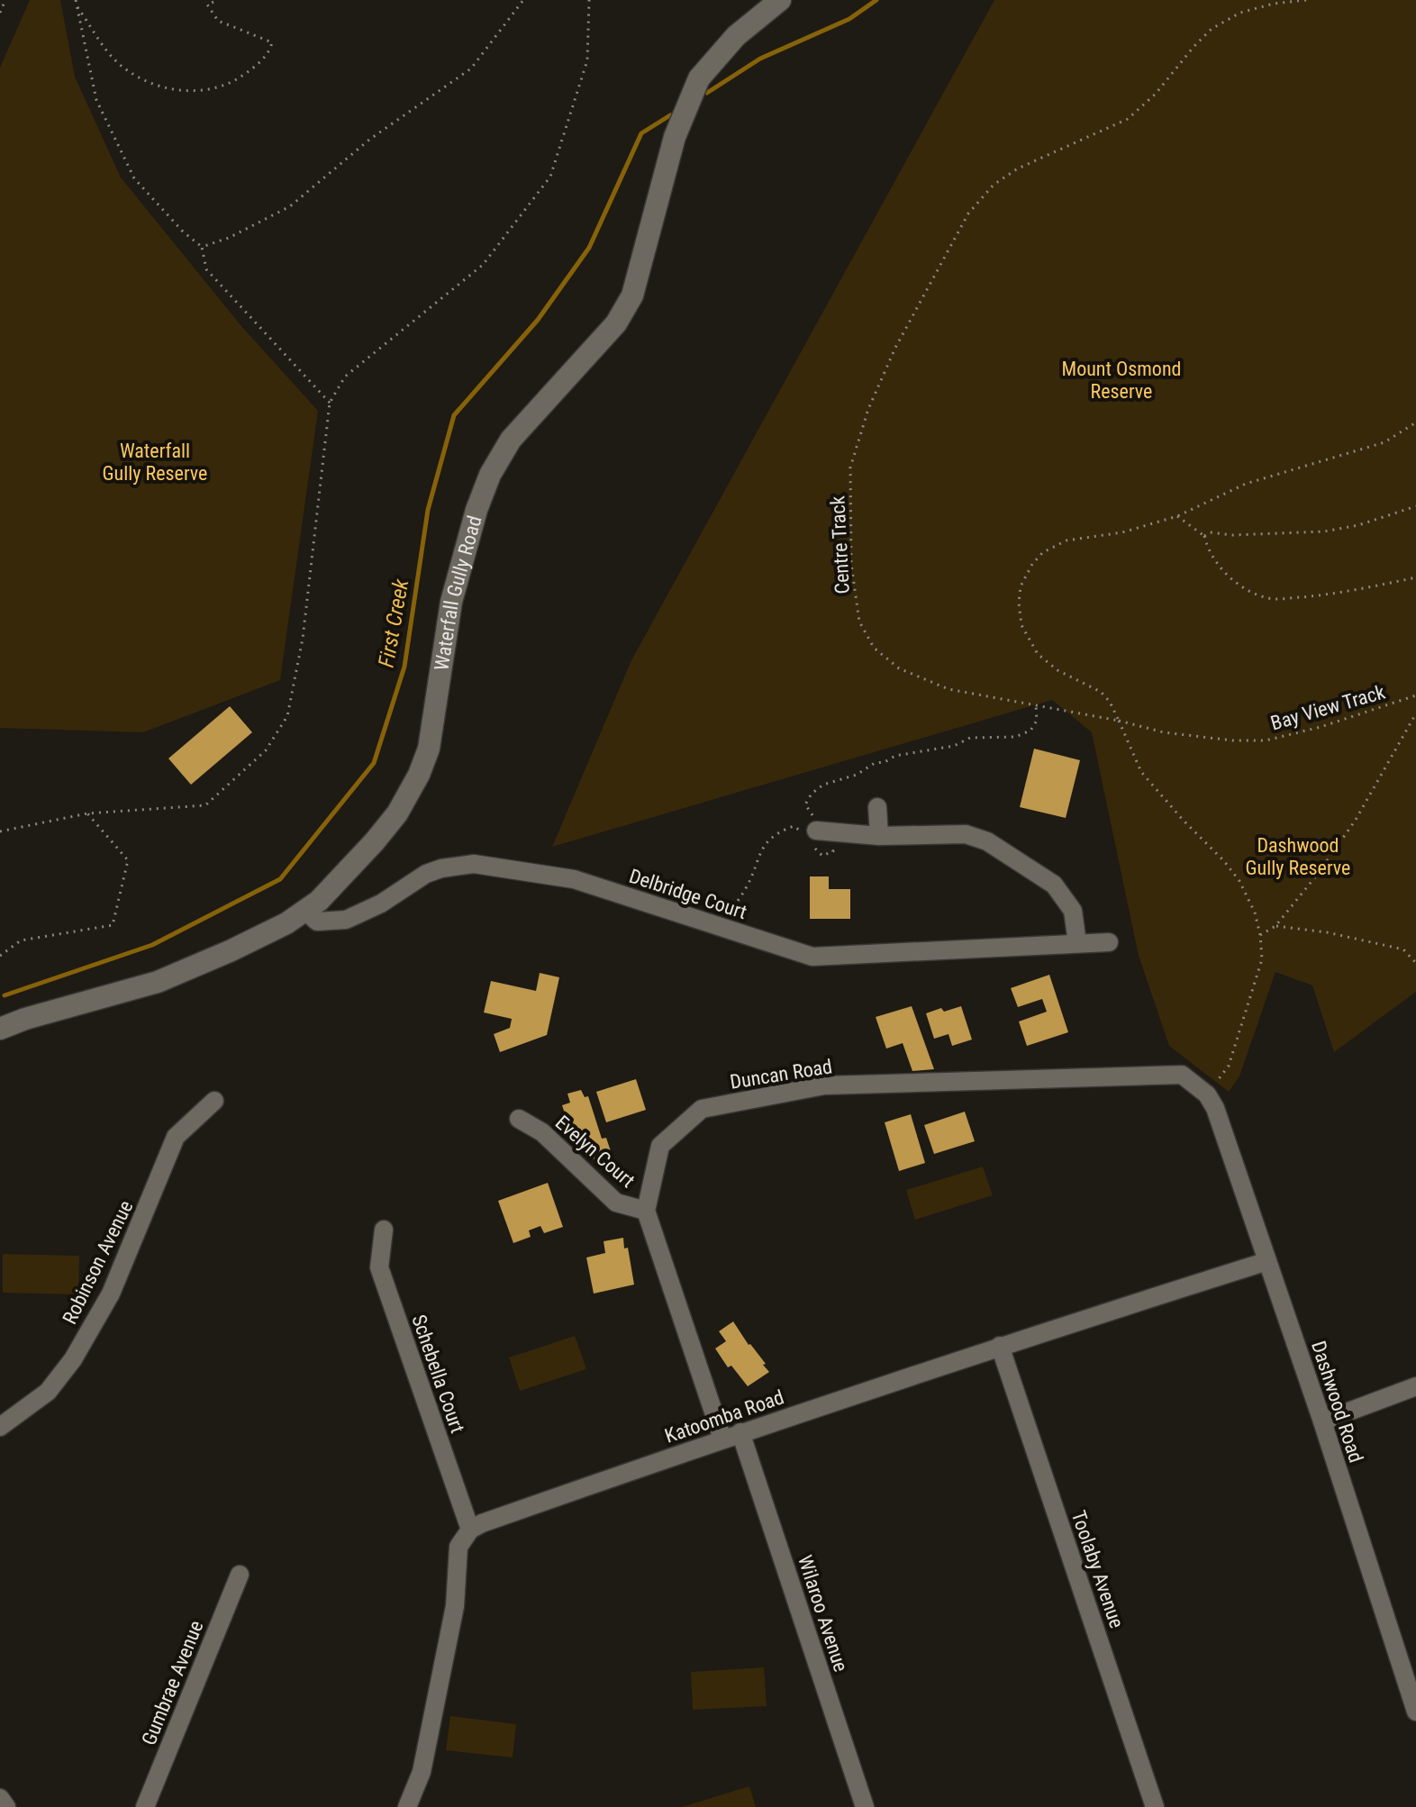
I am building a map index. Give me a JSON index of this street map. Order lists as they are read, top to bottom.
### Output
{
  "streets": {
    "street": [
      "Waterfall Gully Road",
      "Delbridge Court",
      "Duncan Road",
      "Evelyn Court",
      "Robinson Avenue",
      "Schebella Court",
      "Dashwood Road",
      "Katoomba Road",
      "Toolaby Avenue",
      "Wilaroo Avenue",
      "Gumbrae Avenue"
    ],
    "path": ["Centre Track", "Bay View Track"]
  },
  "crossings": [
    ["Centre Track", "Bay View Track"],
    ["Waterfall Gully Road", "Delbridge Court"],
    ["Duncan Road", "Evelyn Court"],
    ["Duncan Road", "Dashwood Road"],
    ["Schebella Court", "Katoomba Road"],
    ["Dashwood Road", "Katoomba Road"],
    ["Katoomba Road", "Toolaby Avenue"],
    ["Katoomba Road", "Wilaroo Avenue"]
  ],
  "water": ["First Creek"],
  "parks": ["Mount Osmond Reserve", "Waterfall Gully Reserve", "Dashwood Gully Reserve"]
}
